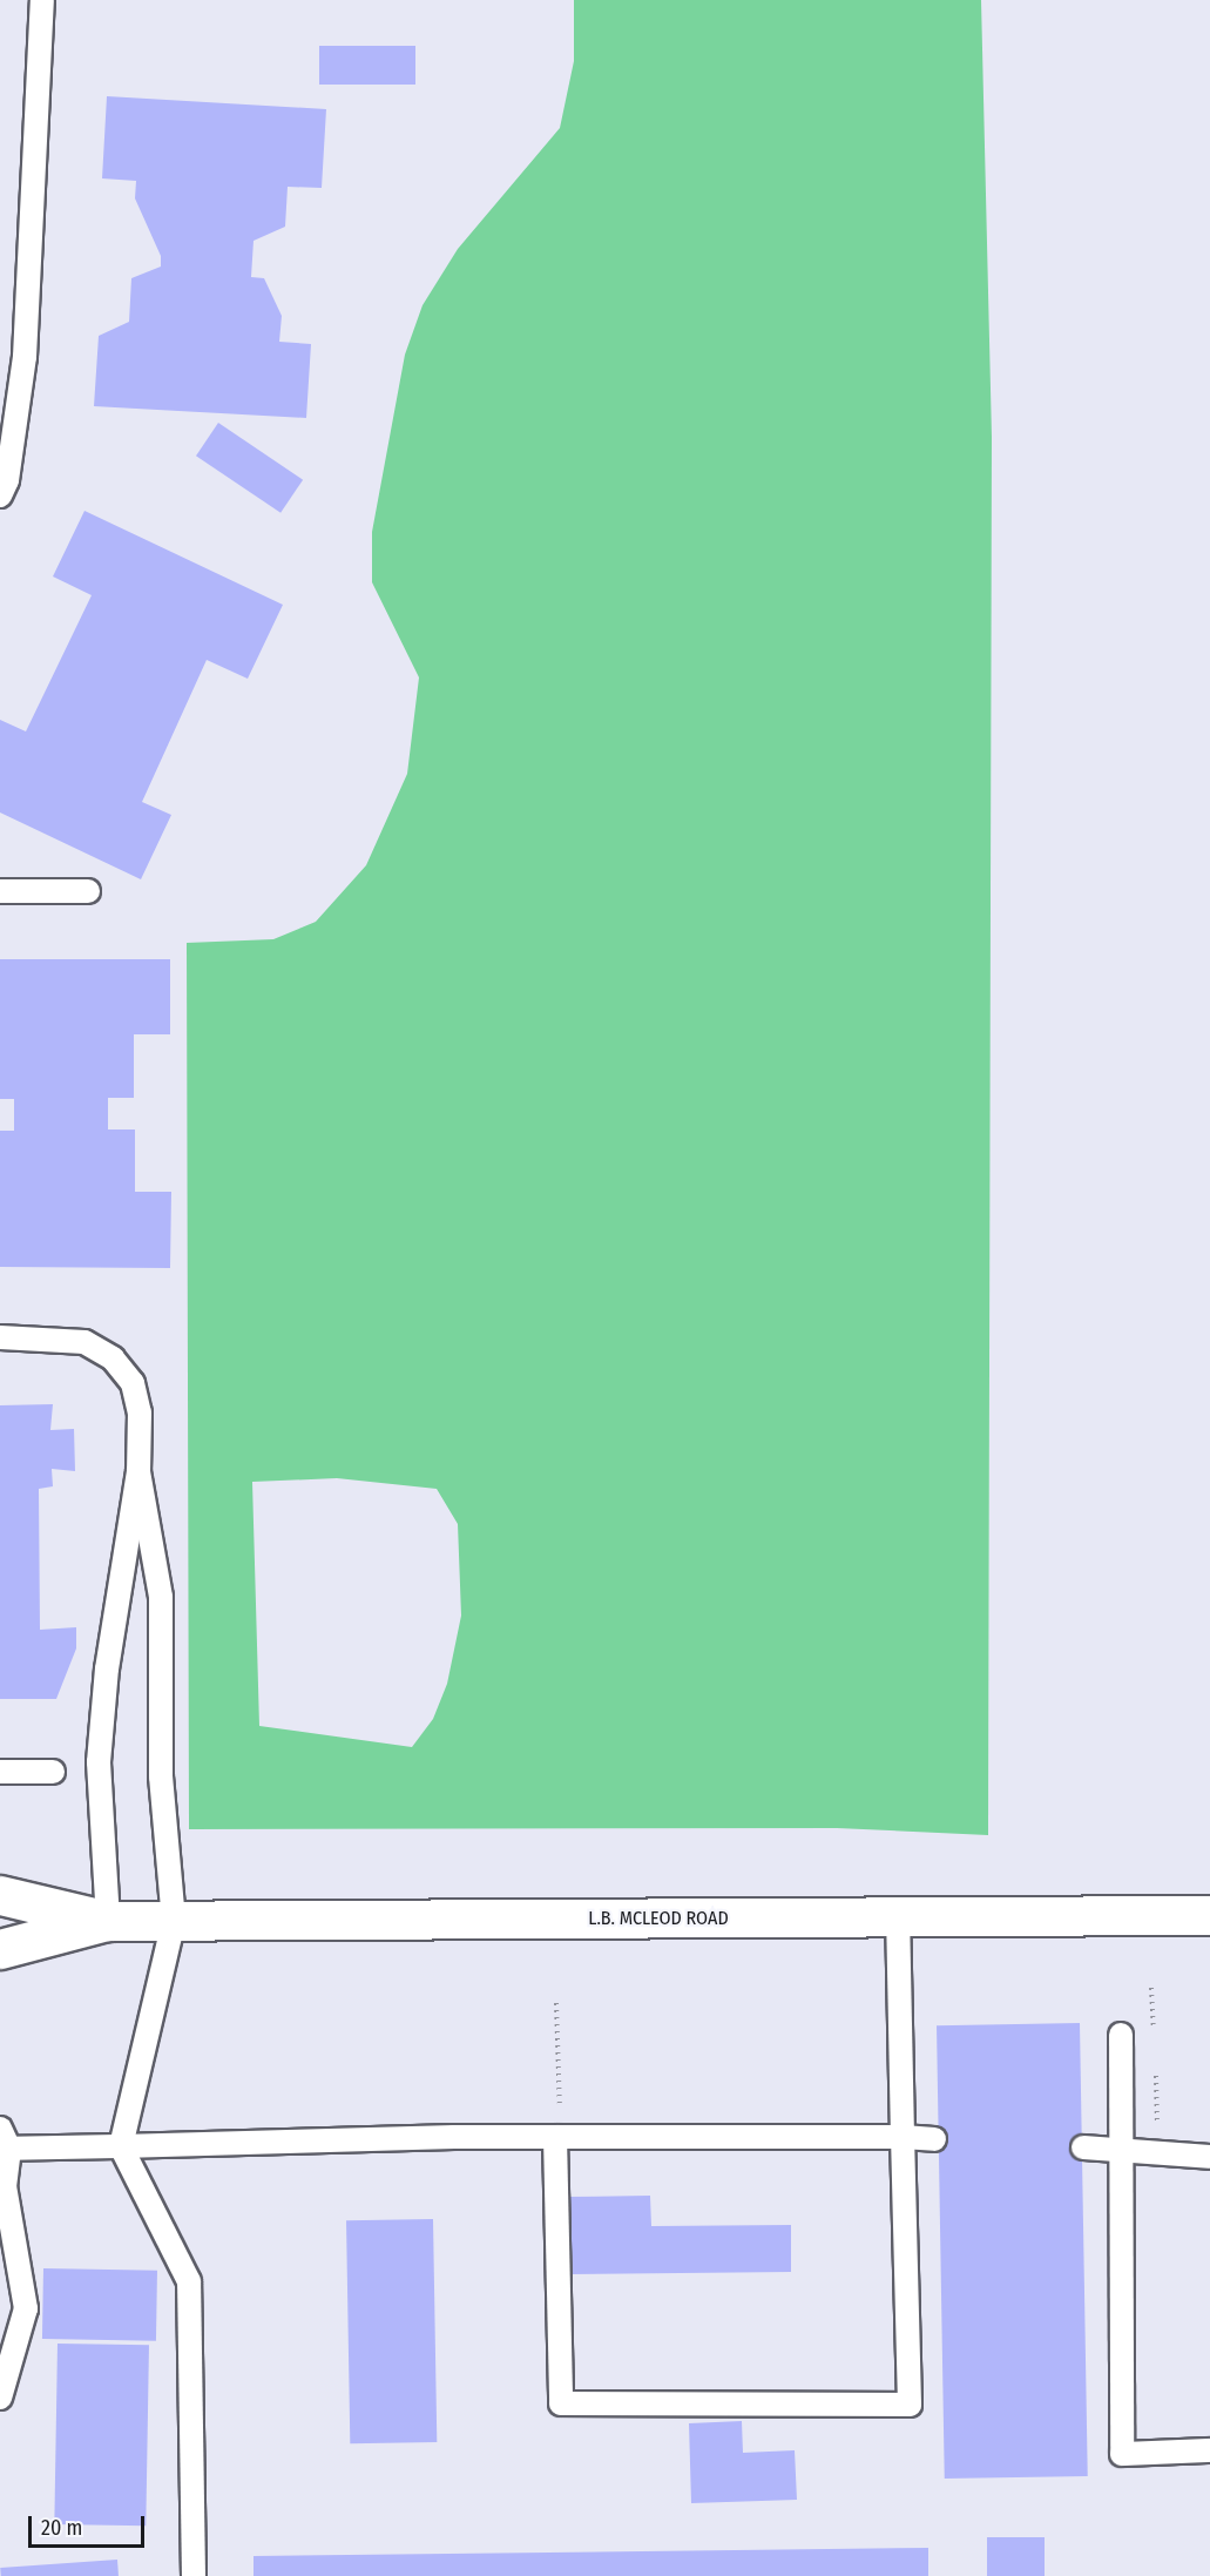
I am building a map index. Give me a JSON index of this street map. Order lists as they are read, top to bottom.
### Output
{
  "streets": {
    "street": ["L.B. MCLEOD ROAD"]
  },
  "scale_bar": "20 m"
}
